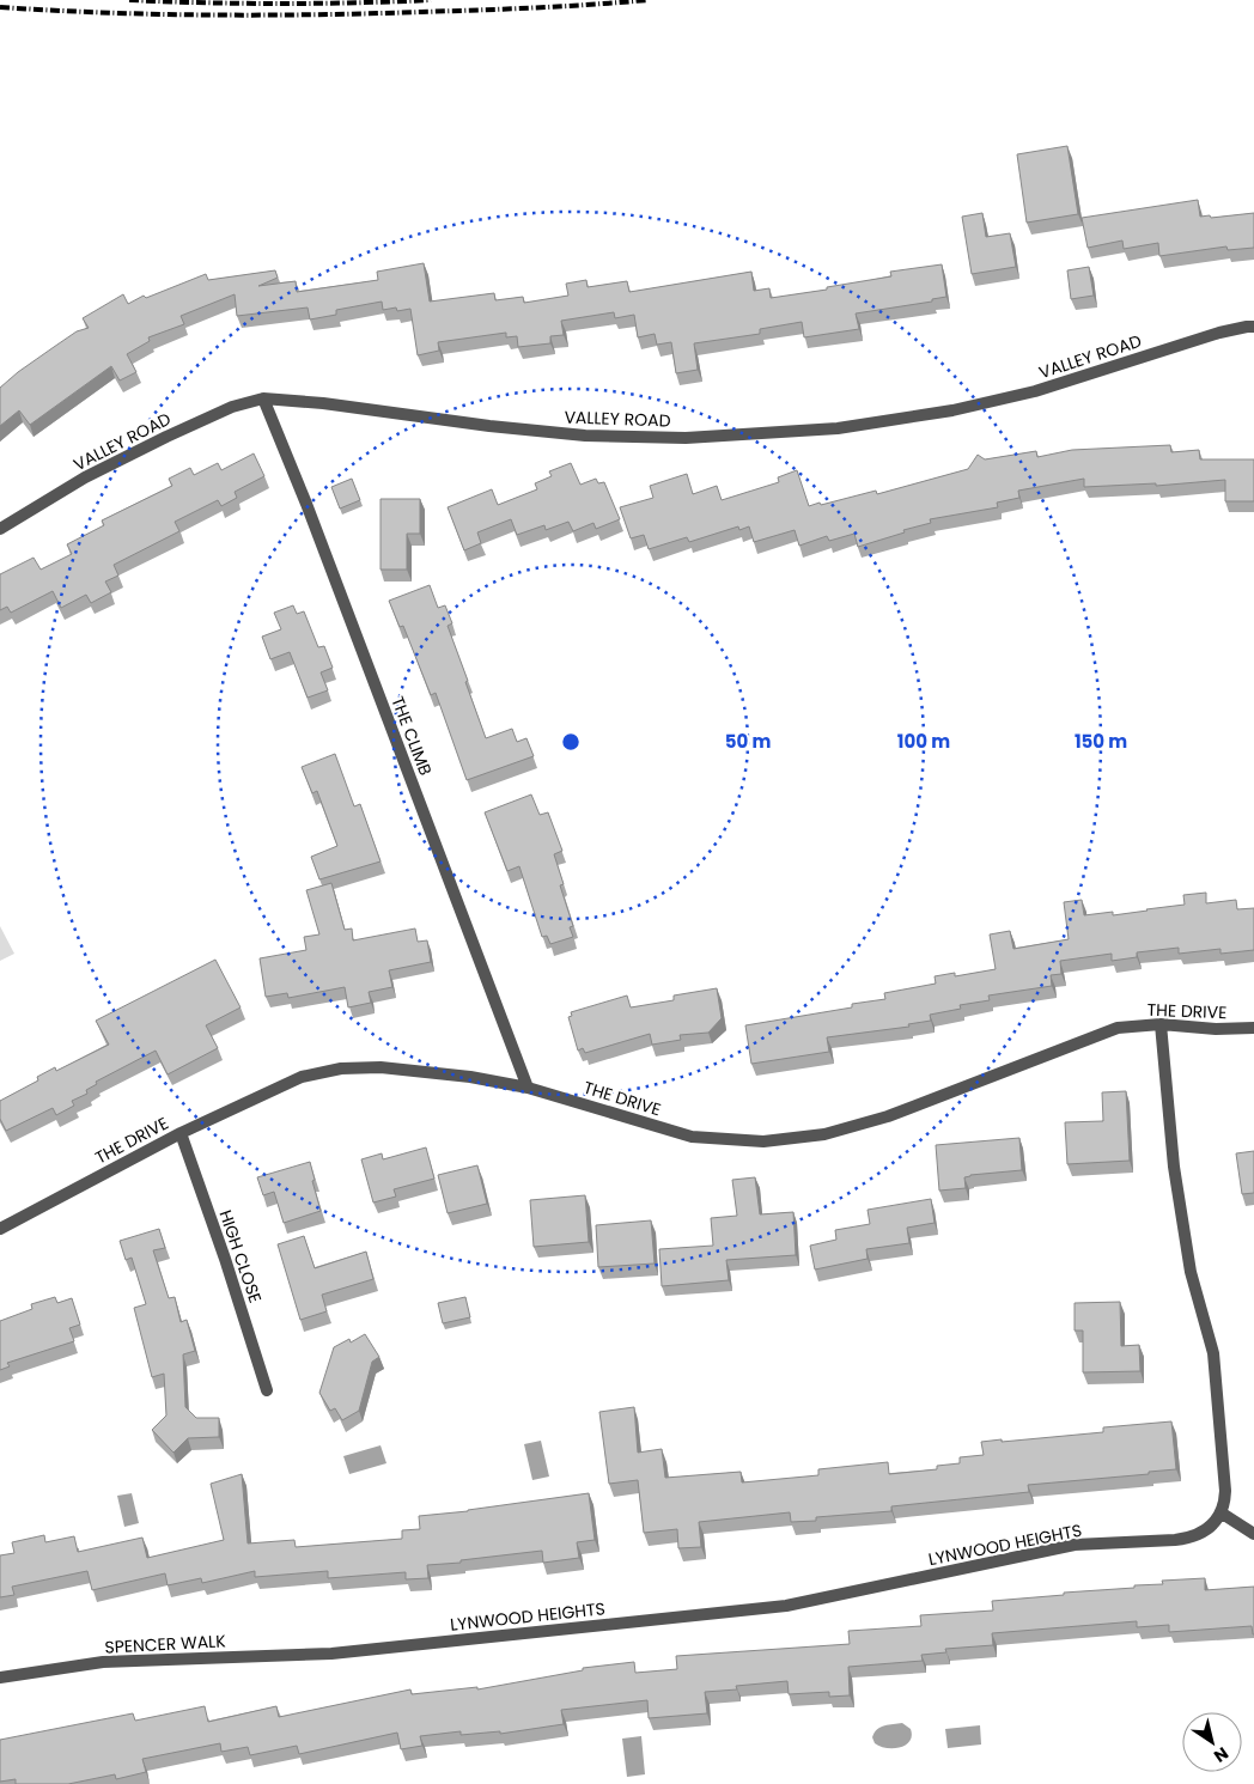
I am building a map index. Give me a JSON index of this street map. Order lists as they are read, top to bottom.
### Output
{
  "streets": {
    "street": [
      "VALLEY ROAD",
      "THE CLIMB",
      "THE DRIVE",
      "HIGH CLOSE",
      "LYNWOOD HEIGHTS",
      "SPENCER WALK"
    ]
  },
  "crossings": [
    ["VALLEY ROAD", "THE CLIMB"],
    ["THE CLIMB", "THE DRIVE"],
    ["THE DRIVE", "HIGH CLOSE"],
    ["LYNWOOD HEIGHTS", "SPENCER WALK"]
  ],
  "north": "bottom right",
  "rings": ["50 m", "100 m", "150 m"]
}
